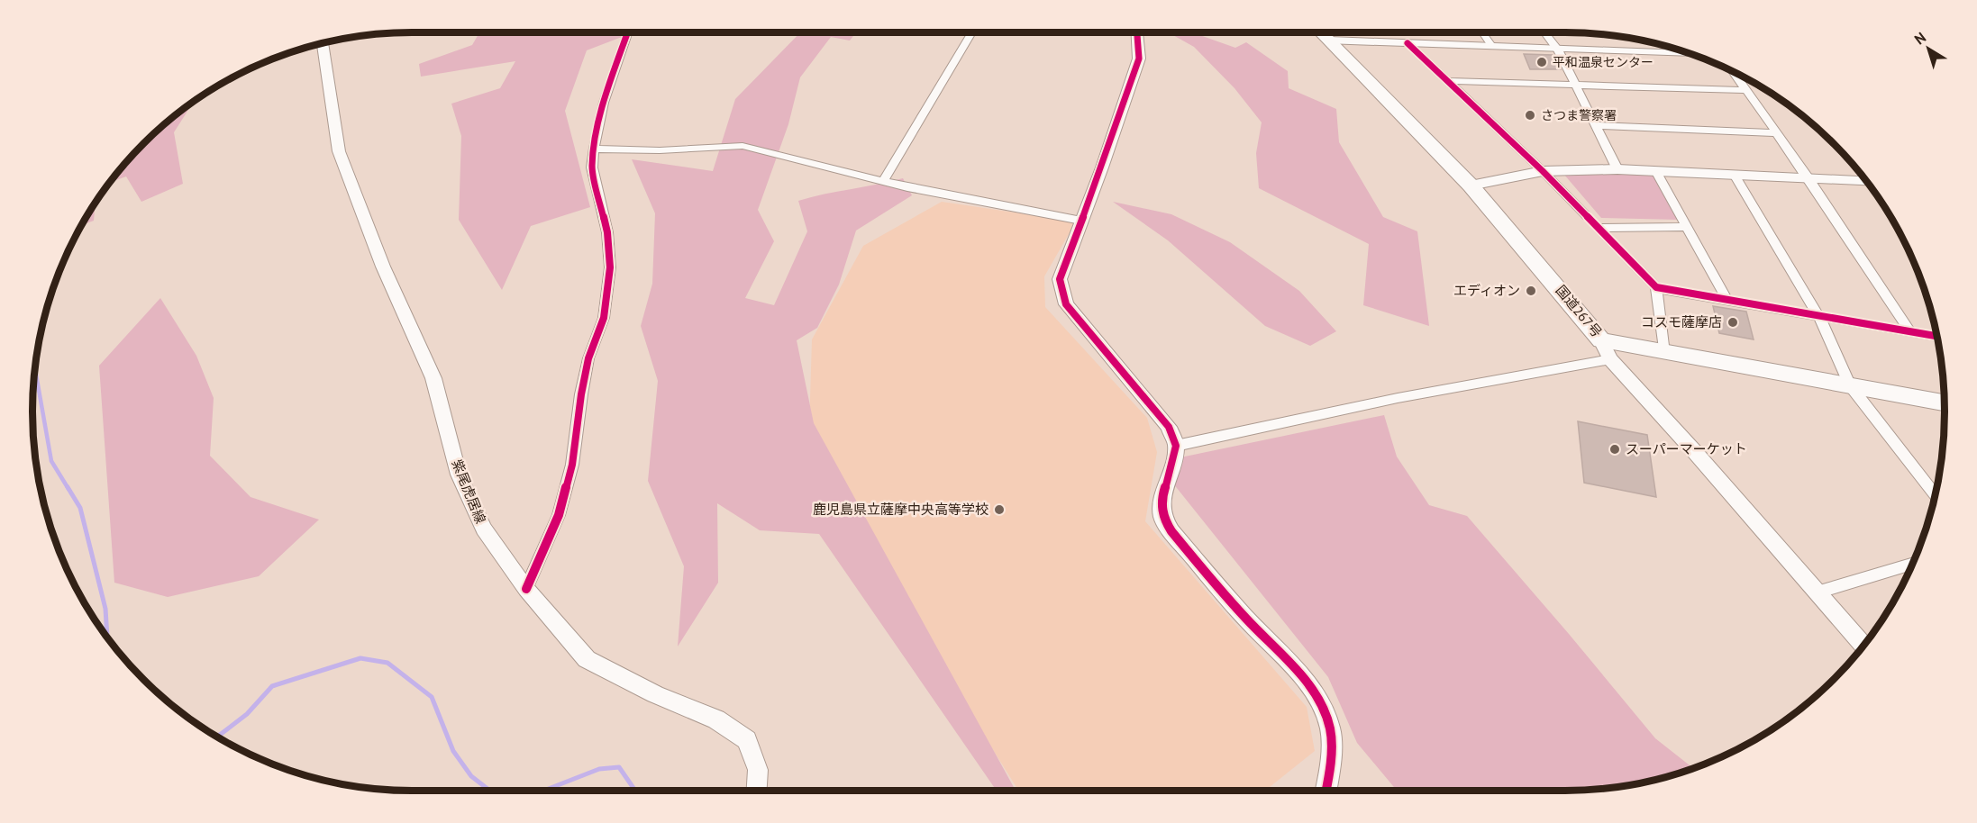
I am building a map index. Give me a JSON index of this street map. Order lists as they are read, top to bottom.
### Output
{
  "streets": {
    "highway": ["国道267号"],
    "street": ["紫尾虎居線"]
  },
  "places": [
    "平和温泉センター",
    "さつま警察署",
    "エディオン",
    "コスモ薩摩店",
    "スーパーマーケット",
    "鹿児島県立薩摩中央高等学校"
  ],
  "north": "top left"
}
